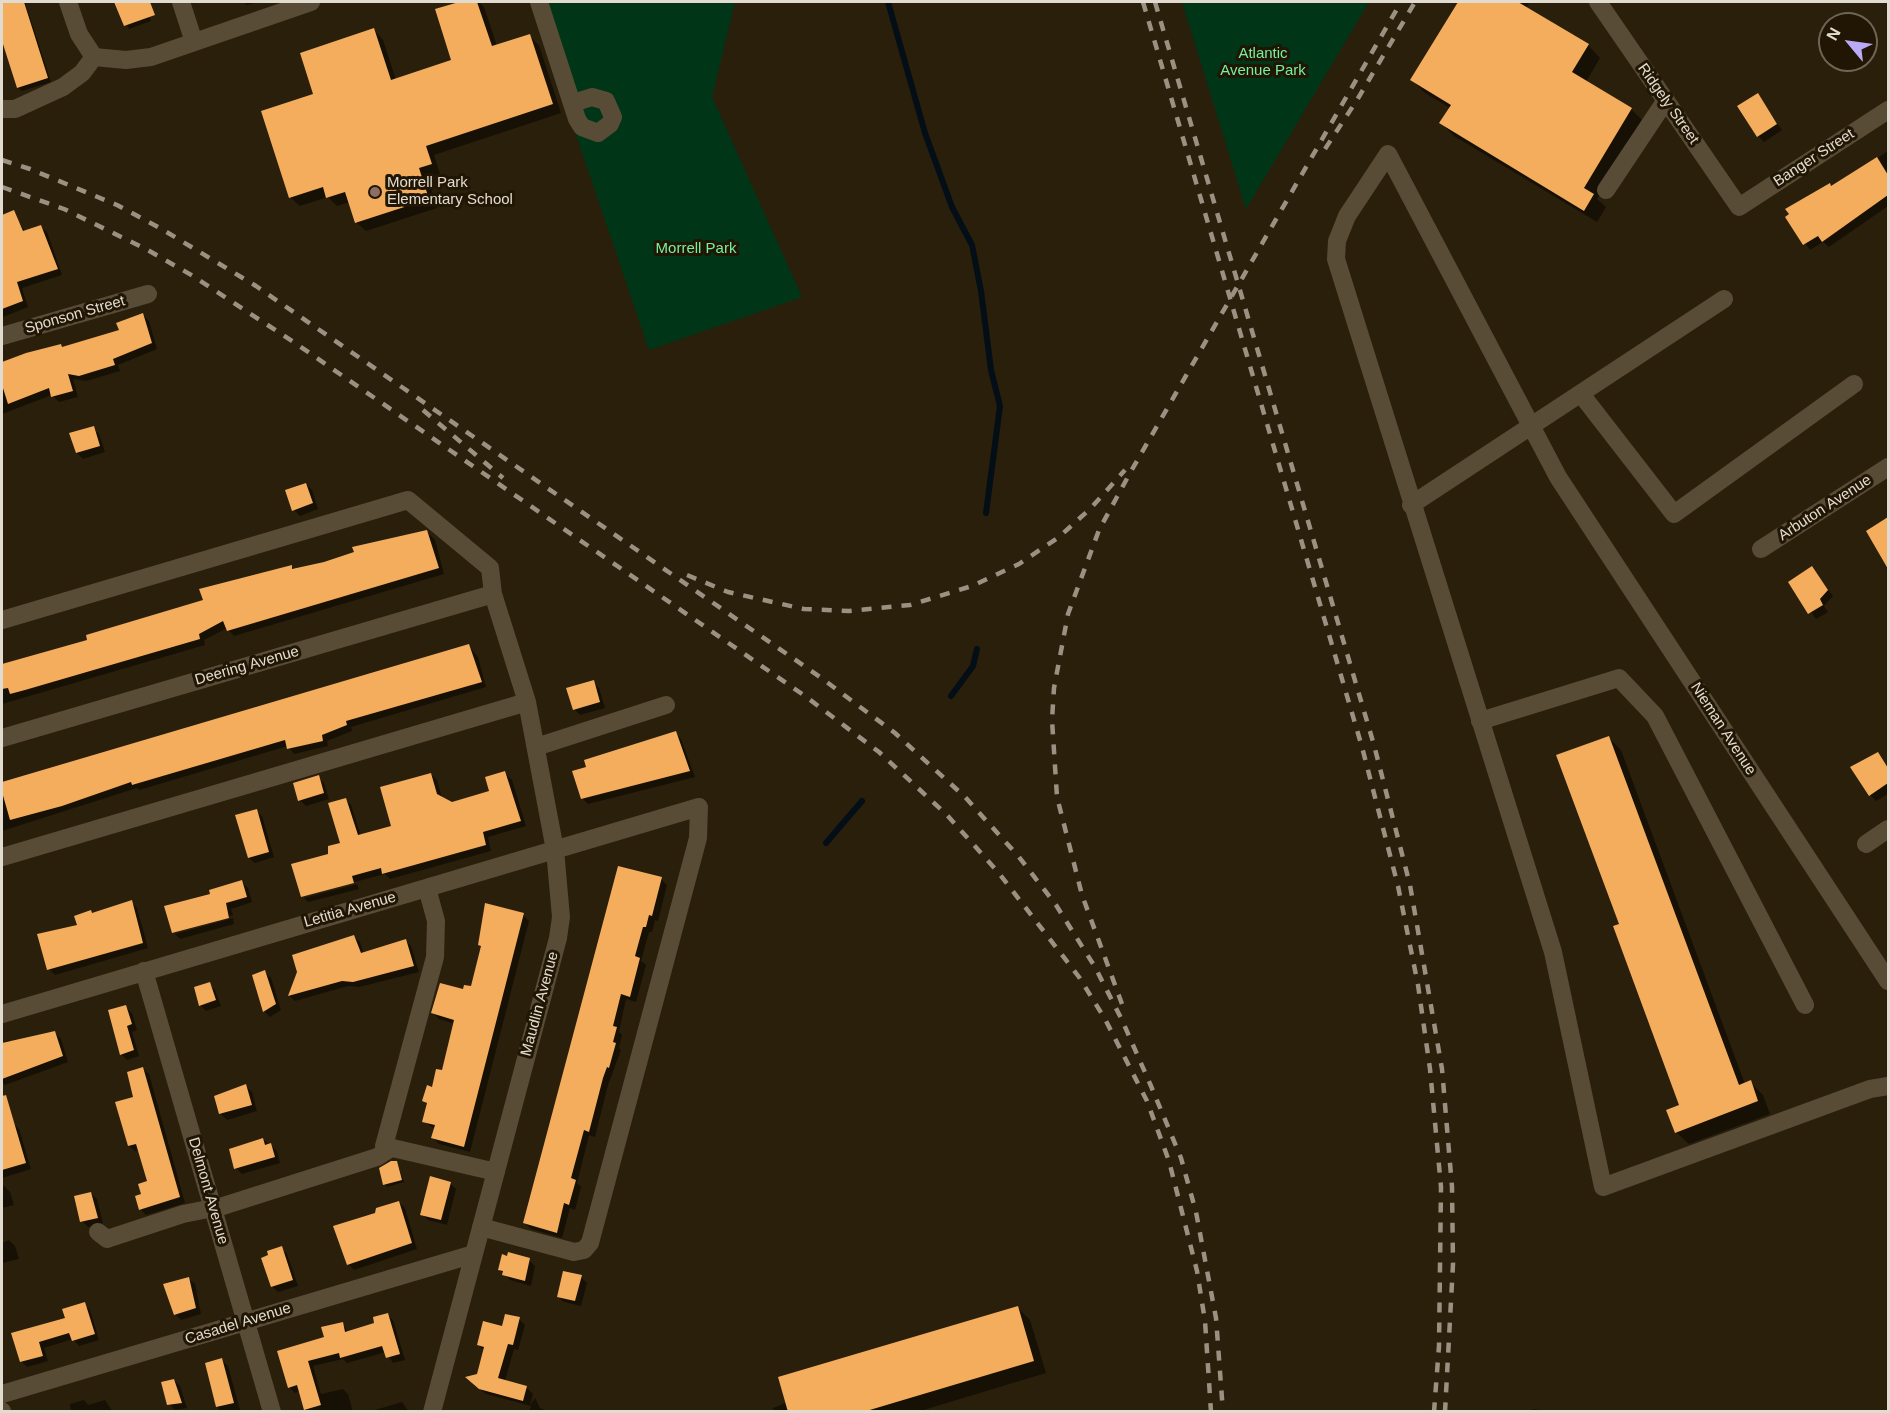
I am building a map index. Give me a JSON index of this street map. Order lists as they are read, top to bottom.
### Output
{
  "streets": {
    "street": [
      "Ridgely Street",
      "Banger Street",
      "Sponson Street",
      "Arbuton Avenue",
      "Deering Avenue",
      "Nieman Avenue",
      "Letitia Avenue",
      "Maudlin Avenue",
      "Delmont Avenue",
      "Casadel Avenue"
    ]
  },
  "crossings": [
    ["Ridgely Street", "Banger Street"],
    ["Deering Avenue", "Maudlin Avenue"],
    ["Letitia Avenue", "Maudlin Avenue"],
    ["Letitia Avenue", "Delmont Avenue"],
    ["Maudlin Avenue", "Casadel Avenue"],
    ["Delmont Avenue", "Casadel Avenue"]
  ],
  "parks": ["Atlantic Avenue Park", "Morrell Park"],
  "places": ["Morrell Park Elementary School"],
  "north": "top left"
}
